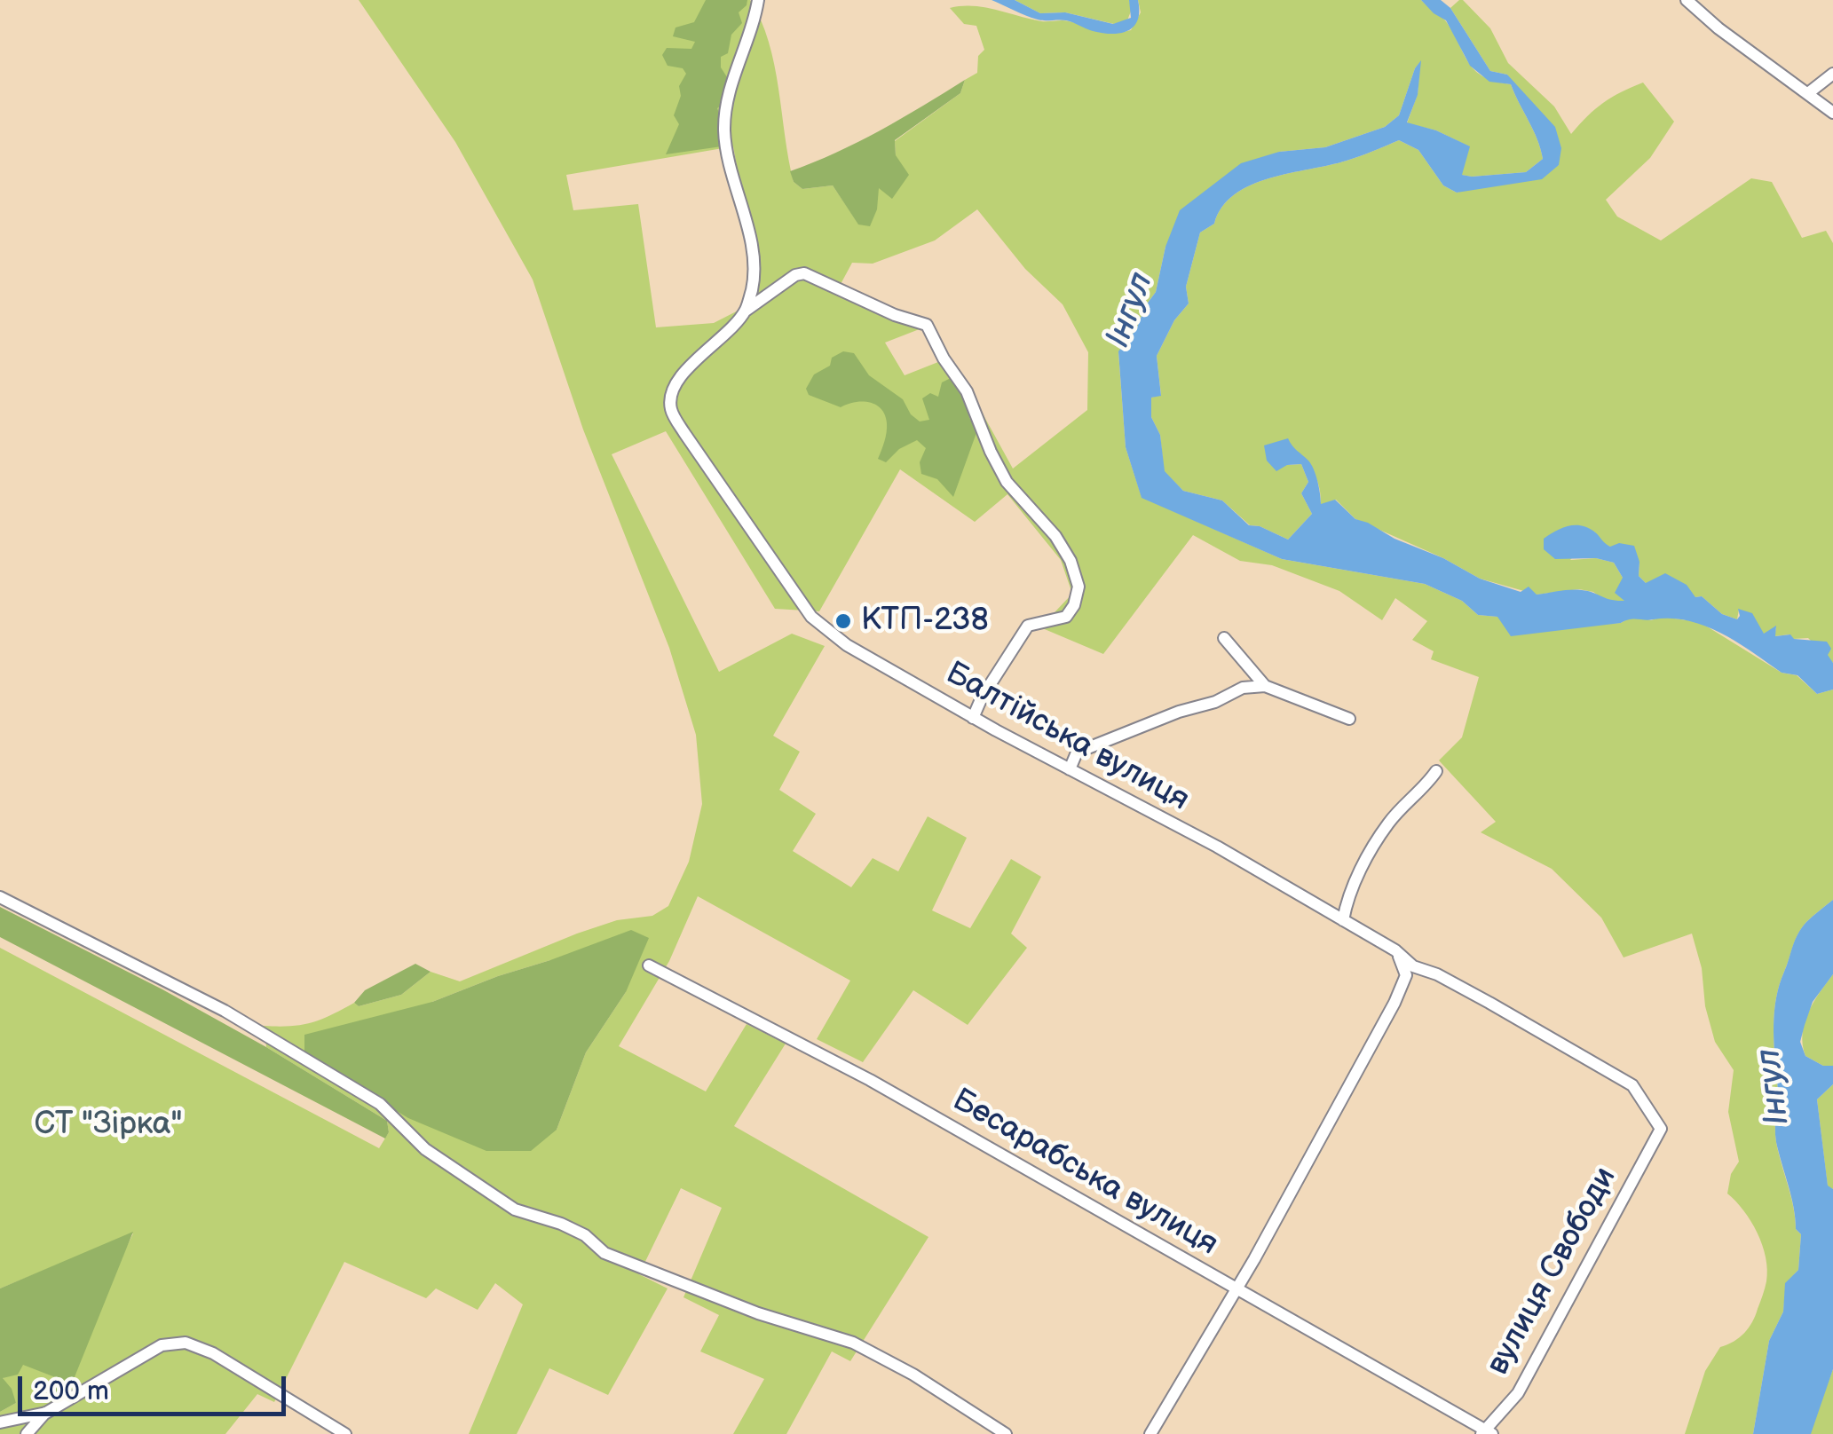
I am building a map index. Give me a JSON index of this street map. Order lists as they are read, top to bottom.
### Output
{
  "streets": {
    "street": ["Балтійська вулиця", "Бесарабська вулиця", "вулиця Свободи"]
  },
  "crossings": [
    ["Балтійська вулиця", "вулиця Свободи"],
    ["Бесарабська вулиця", "вулиця Свободи"]
  ],
  "water": ["Інгул"],
  "parks": ["СТ \"Зірка\""],
  "places": ["КТП-238"],
  "scale_bar": "200 m"
}
